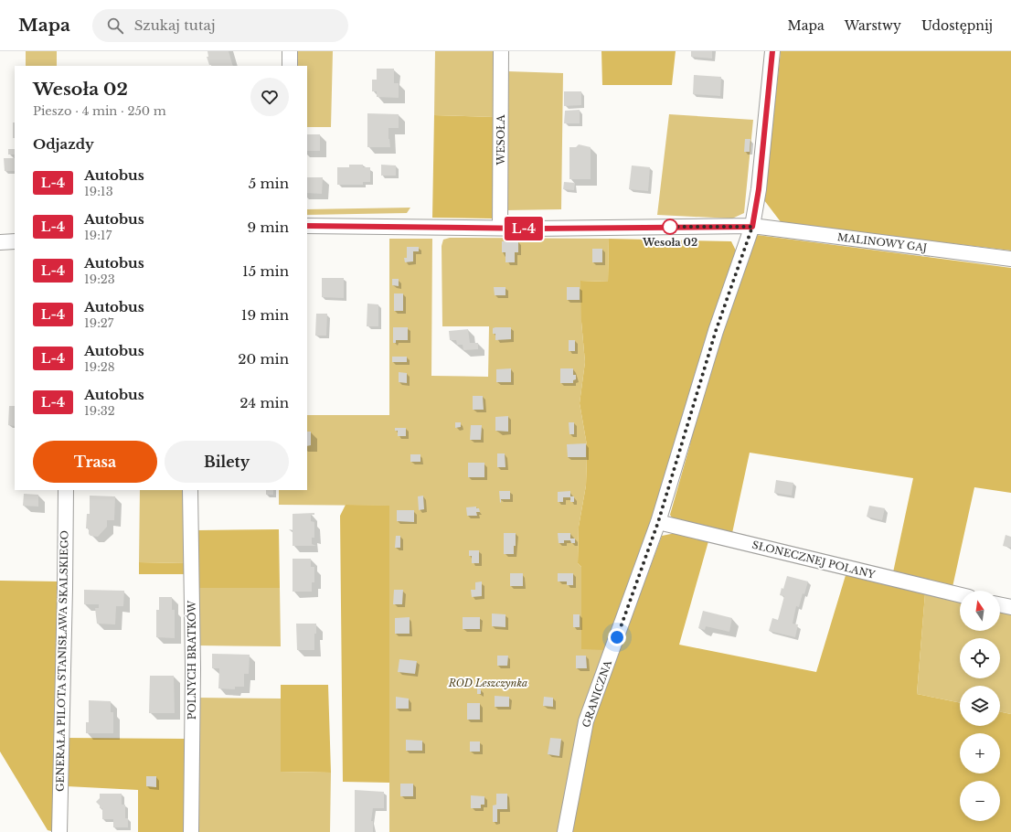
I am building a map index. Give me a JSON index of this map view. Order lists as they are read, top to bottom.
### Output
{
  "streets": {
    "street": [
      "WESOŁA",
      "MALINOWY GAJ",
      "SŁONECZNEJ POLANY",
      "POLNYCH BRATKÓW",
      "GENERAŁA PILOTA STANISŁAWA SKALSKIEGO",
      "GRANICZNA"
    ]
  },
  "crossings": [
    ["WESOŁA", "MALINOWY GAJ"],
    ["MALINOWY GAJ", "GRANICZNA"],
    ["SŁONECZNEJ POLANY", "GRANICZNA"]
  ],
  "parks": ["ROD Leszczynka"],
  "places": ["Wesoła 02"],
  "lines": ["bus line L-4"],
  "north": "top",
  "page": {
    "header": "Mapa",
    "search": "Szukaj tutaj",
    "nav": ["Mapa", "Warstwy", "Udostępnij"],
    "on_map": "L-4",
    "heading": [
      ["Wesoła 02", "Pieszo · 4 min · 250 m"],
      "Odjazdy"
    ],
    "list": [
      {
        "mark": "L-4",
        "name": "Autobus",
        "note": "19:13",
        "value": "5 min"
      },
      {
        "mark": "L-4",
        "name": "Autobus",
        "note": "19:17",
        "value": "9 min"
      },
      {
        "mark": "L-4",
        "name": "Autobus",
        "note": "19:23",
        "value": "15 min"
      },
      {
        "mark": "L-4",
        "name": "Autobus",
        "note": "19:27",
        "value": "19 min"
      },
      {
        "mark": "L-4",
        "name": "Autobus",
        "note": "19:28",
        "value": "20 min"
      },
      {
        "mark": "L-4",
        "name": "Autobus",
        "note": "19:32",
        "value": "24 min"
      }
    ],
    "buttons": ["Trasa", "Bilety"],
    "map_buttons": ["+", "−"]
  }
}
